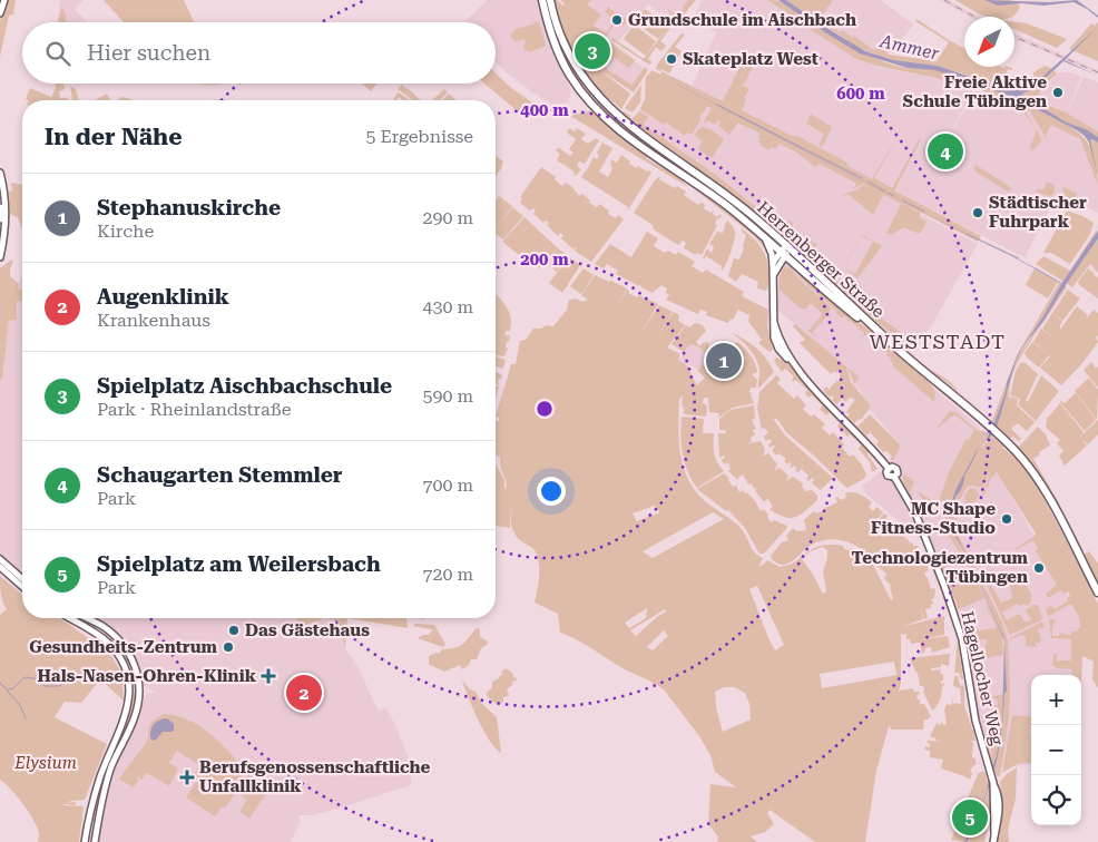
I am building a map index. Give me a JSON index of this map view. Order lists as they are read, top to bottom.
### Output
{
  "streets": {
    "main road": ["Herrenberger Straße"],
    "street": ["Hagellocher Weg"]
  },
  "districts": ["WESTSTADT"],
  "water": ["Ammer"],
  "parks": ["Elysium"],
  "places": {
    "other": [
      "Grundschule im Aischbach",
      "Skateplatz West",
      "Freie Aktive Schule Tübingen",
      "Städtischer Fuhrpark",
      "MC Shape Fitness-Studio",
      "Technologiezentrum Tübingen",
      "Das Gästehaus",
      "Gesundheits-Zentrum"
    ],
    "health": ["Hals-Nasen-Ohren-Klinik", "Berufsgenossenschaftliche Unfallklinik"]
  },
  "north": "bottom left",
  "page": {
    "search": "Hier suchen",
    "pins": [
      "3",
      "4",
      "1",
      "2",
      "5"
    ],
    "heading": ["In der Nähe", "5 Ergebnisse"],
    "list": [
      {
        "mark": "1",
        "name": "Stephanuskirche",
        "note": "Kirche",
        "value": "290 m"
      },
      {
        "mark": "2",
        "name": "Augenklinik",
        "note": "Krankenhaus",
        "value": "430 m"
      },
      {
        "mark": "3",
        "name": "Spielplatz Aischbachschule",
        "note": "Park · Rheinlandstraße",
        "value": "590 m"
      },
      {
        "mark": "4",
        "name": "Schaugarten Stemmler",
        "note": "Park",
        "value": "700 m"
      },
      {
        "mark": "5",
        "name": "Spielplatz am Weilersbach",
        "note": "Park",
        "value": "720 m"
      }
    ],
    "map_buttons": ["+", "−"]
  },
  "rings": ["600 m", "400 m", "200 m"]
}
